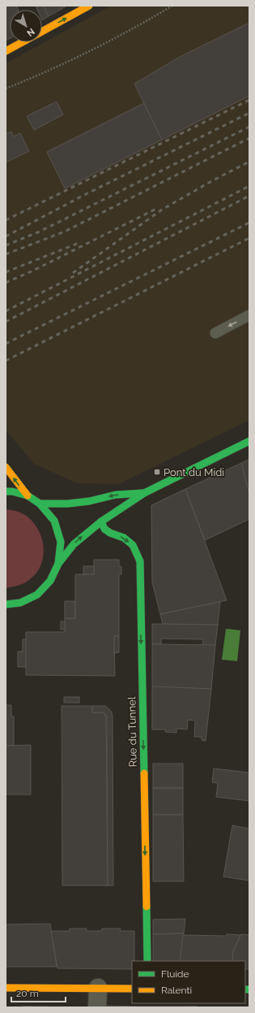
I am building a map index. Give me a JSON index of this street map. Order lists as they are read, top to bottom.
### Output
{
  "streets": {
    "main road": ["Rue du Tunnel"]
  },
  "one_way": ["Rue du Tunnel"],
  "places": {
    "transit": ["Pont du Midi"]
  },
  "legend": ["Fluide", "Ralenti"],
  "scale_bar": "20 m",
  "north": "bottom right"
}
